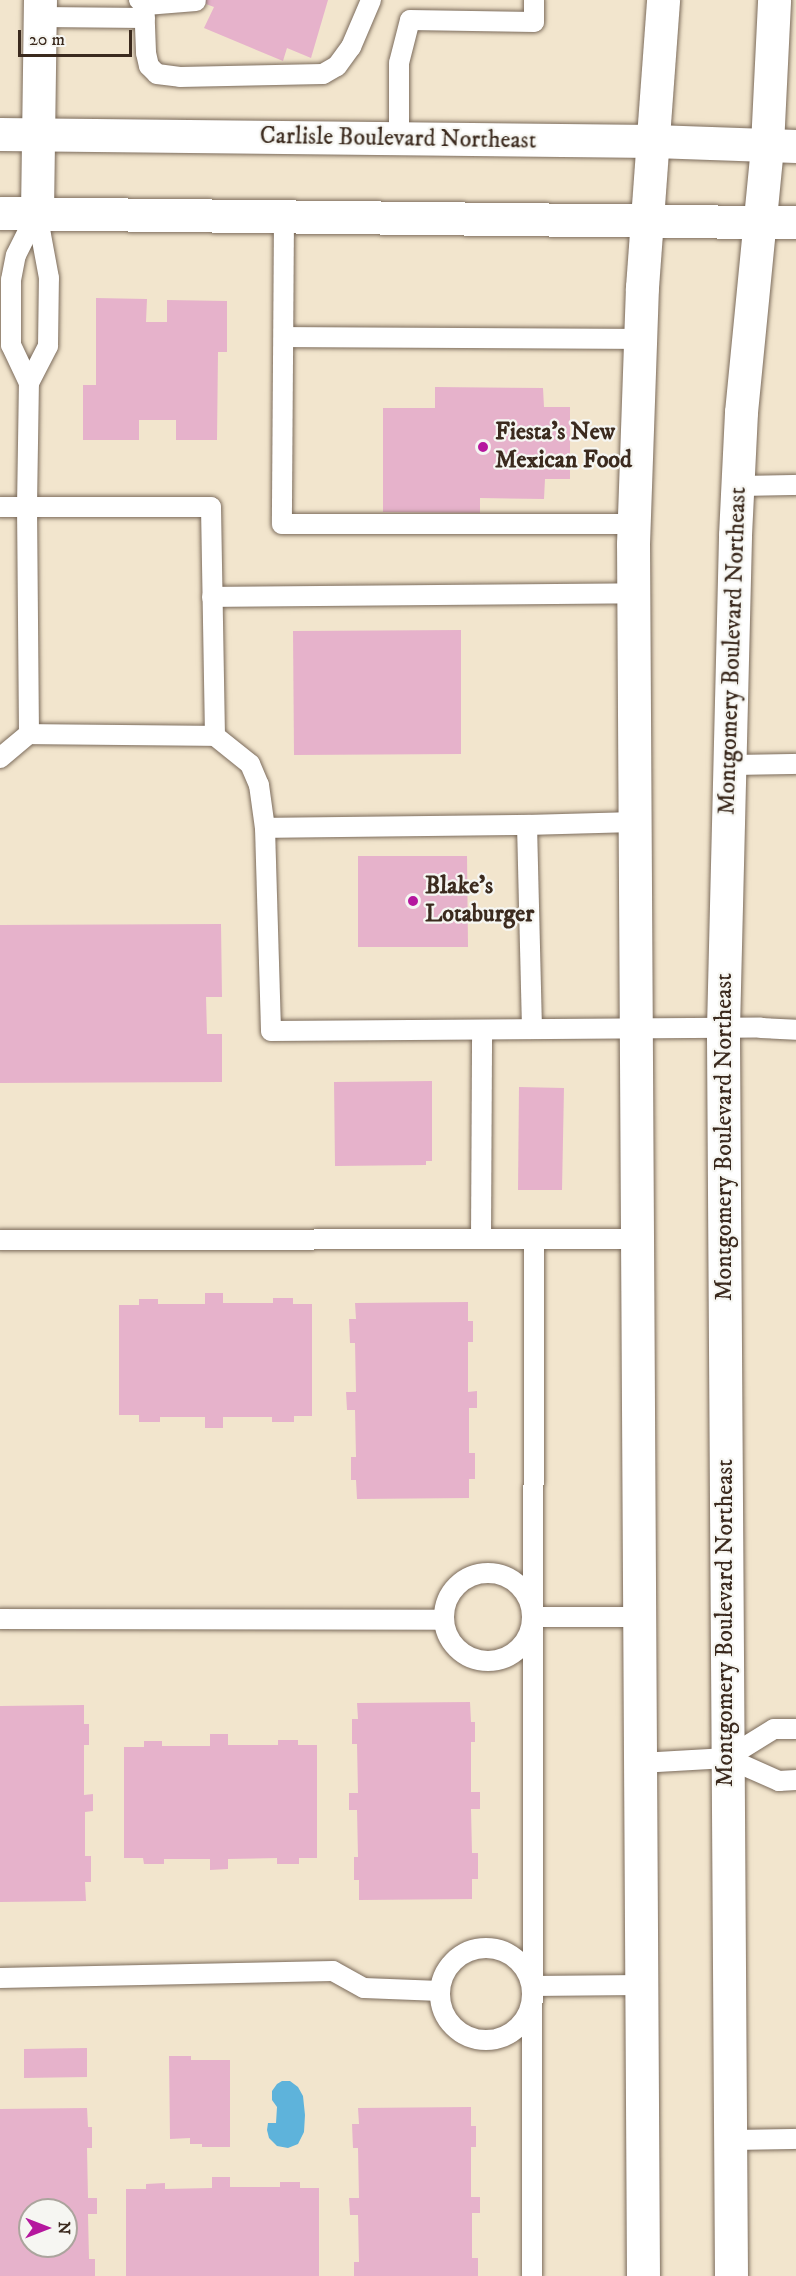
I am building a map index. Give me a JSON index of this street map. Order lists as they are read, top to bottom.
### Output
{
  "streets": {
    "main road": ["Carlisle Boulevard Northeast", "Montgomery Boulevard Northeast"]
  },
  "crossings": [
    ["Carlisle Boulevard Northeast", "Montgomery Boulevard Northeast"]
  ],
  "places": ["Fiesta’s New Mexican Food", "Blake's Lotaburger"],
  "scale_bar": "20 m",
  "north": "right"
}
